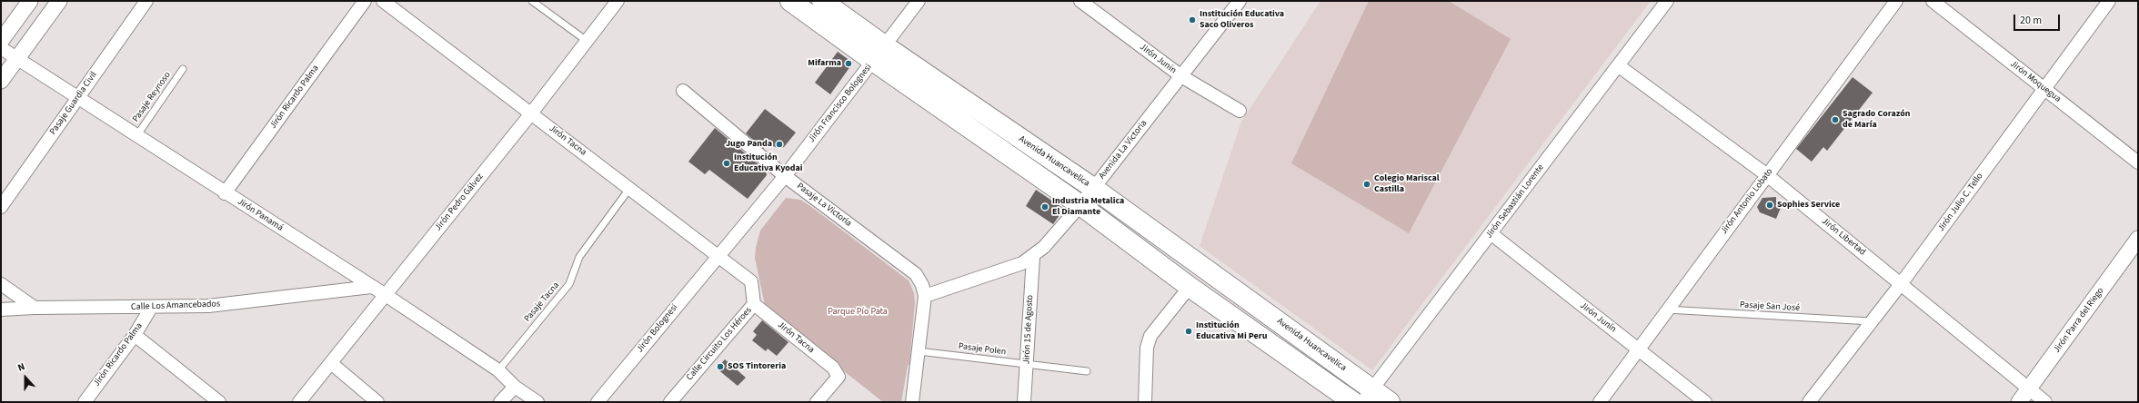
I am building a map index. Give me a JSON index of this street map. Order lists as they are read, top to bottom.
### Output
{
  "streets": {
    "highway": ["Avenida Huancavelica"],
    "street": [
      "Jirón Junín",
      "Jirón Moquegua",
      "Jirón Ricardo Palma",
      "Pasaje Guardia Civil",
      "Jirón Francisco Bolognesi",
      "Jirón Tacna",
      "Avenida La Victoria",
      "Jirón Sebastián Lorente",
      "Jirón Antonio Lobato",
      "Jirón Pedro Gálvez",
      "Jirón Julio C. Tello",
      "Pasaje La Victoria",
      "Jirón Panamá",
      "Jirón Libertad",
      "Calle Los Amancebados",
      "Jirón Parra del Riego",
      "Jirón Bolognesi",
      "Jirón 15 de Agosto",
      "Calle Circuito Los Héroes"
    ],
    "lane": [
      "Pasaje Reynoso",
      "Pasaje Tacna",
      "Pasaje San José",
      "Pasaje Polen"
    ]
  },
  "crossings": [
    ["Jirón Junín", "Avenida La Victoria"],
    ["Jirón Junín", "Jirón Sebastián Lorente"],
    ["Jirón Junín", "Jirón Antonio Lobato"],
    ["Jirón Moquegua", "Jirón Julio C. Tello"],
    ["Pasaje Reynoso", "Jirón Panamá"],
    ["Jirón Ricardo Palma", "Jirón Panamá"],
    ["Jirón Ricardo Palma", "Calle Los Amancebados"],
    ["Pasaje Guardia Civil", "Jirón Panamá"],
    ["Jirón Francisco Bolognesi", "Jirón Tacna"],
    ["Jirón Francisco Bolognesi", "Avenida Huancavelica"],
    ["Jirón Francisco Bolognesi", "Pasaje La Victoria"],
    ["Jirón Francisco Bolognesi", "Jirón Bolognesi"],
    ["Jirón Tacna", "Jirón Pedro Gálvez"],
    ["Jirón Tacna", "Pasaje Tacna"],
    ["Jirón Tacna", "Jirón Bolognesi"],
    ["Jirón Tacna", "Calle Circuito Los Héroes"],
    ["Avenida La Victoria", "Avenida Huancavelica"],
    ["Avenida La Victoria", "Pasaje La Victoria"],
    ["Avenida La Victoria", "Jirón 15 de Agosto"],
    ["Avenida Huancavelica", "Jirón Sebastián Lorente"],
    ["Jirón Sebastián Lorente", "Jirón Libertad"],
    ["Jirón Antonio Lobato", "Jirón Libertad"],
    ["Jirón Antonio Lobato", "Pasaje San José"],
    ["Jirón Pedro Gálvez", "Jirón Panamá"],
    ["Jirón Julio C. Tello", "Jirón Libertad"],
    ["Jirón Julio C. Tello", "Pasaje San José"],
    ["Jirón Panamá", "Pasaje Tacna"],
    ["Jirón Panamá", "Calle Los Amancebados"],
    ["Jirón Libertad", "Jirón Parra del Riego"],
    ["Jirón 15 de Agosto", "Pasaje Polen"]
  ],
  "parks": ["Parque Pío Pata"],
  "places": [
    "Institución Educativa Saco Oliveros",
    "Mifarma",
    "Sagrado Corazón de María",
    "Jugo Panda",
    "Institución Educativa Kyodai",
    "Colegio Mariscal Castilla",
    "Sophies Service",
    "Industria Metalica El Diamante",
    "Institución Educativa Mi Peru",
    "SOS Tintoreria"
  ],
  "scale_bar": "20 m",
  "north": "top"
}
